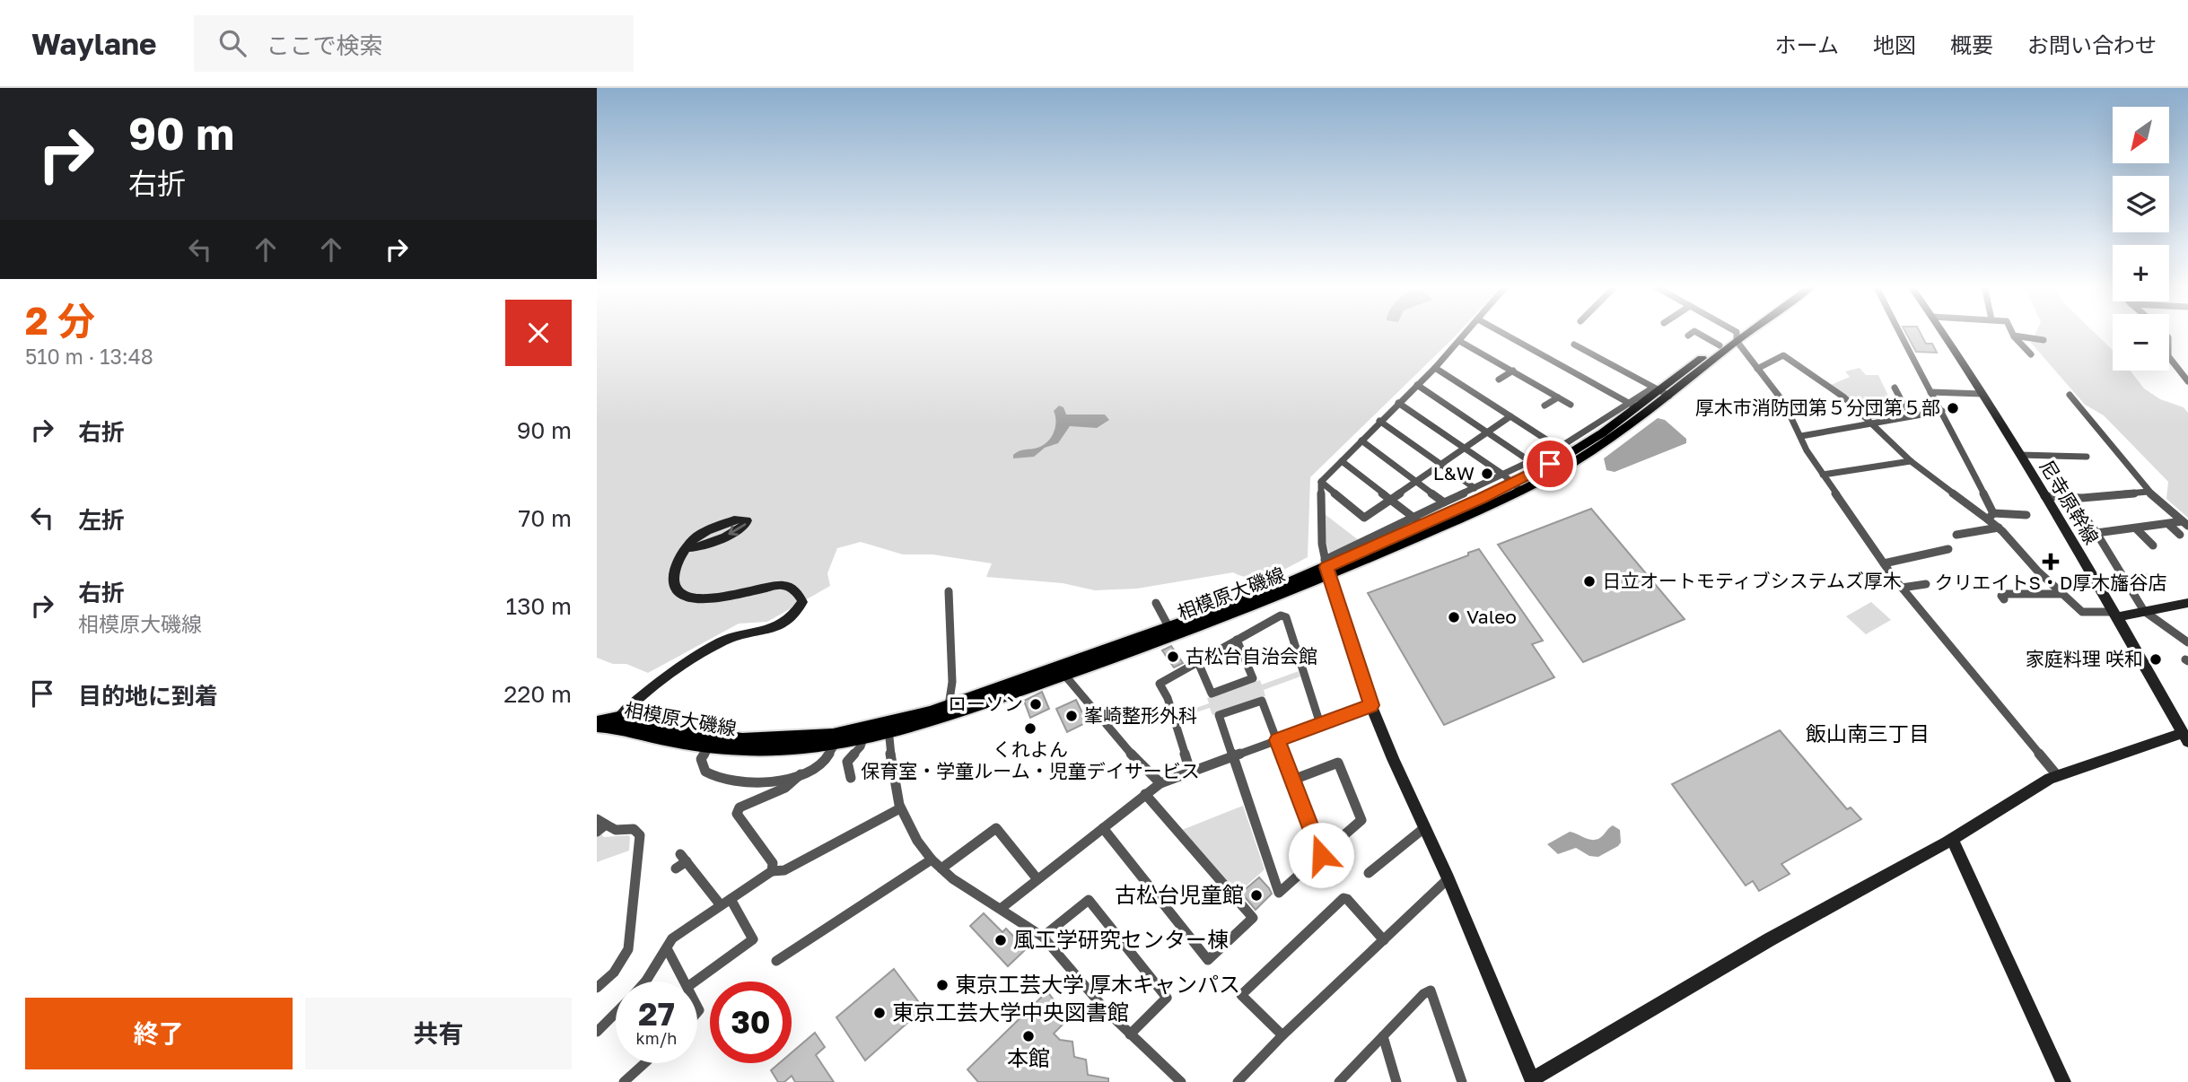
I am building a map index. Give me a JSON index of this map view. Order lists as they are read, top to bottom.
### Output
{
  "streets": {
    "main road": ["相模原大磯線"],
    "street": ["尼寺原幹線"]
  },
  "districts": ["飯山南三丁目"],
  "places": {
    "other": [
      "厚木市消防団第５分団第５部",
      "L&W",
      "日立オートモティブシステムズ厚木",
      "Valeo",
      "古松台自治会館",
      "家庭料理 咲和",
      "ローソン",
      "峯崎整形外科",
      "くれよん 保育室・学童ルーム・児童デイサービス",
      "古松台児童館",
      "風工学研究センター棟",
      "東京工芸大学 厚木キャンパス",
      "東京工芸大学中央図書館",
      "本館"
    ],
    "health": ["クリエイトS・D厚木旛谷店"]
  },
  "north": "bottom left",
  "page": {
    "header": "Waylane",
    "search": "ここで検索",
    "nav": [
      "ホーム",
      "地図",
      "概要",
      "お問い合わせ"
    ],
    "turn": ["90 m", "右折"],
    "map_buttons": ["+", "−"],
    "heading": ["2 分", "510 m · 13:48"],
    "list": [
      {
        "name": "右折",
        "value": "90 m"
      },
      {
        "name": "左折",
        "value": "70 m"
      },
      {
        "name": "右折",
        "note": "相模原大磯線",
        "value": "130 m"
      },
      {
        "name": "目的地に到着",
        "value": "220 m"
      }
    ],
    "speed": "27 km/h",
    "limit": "30",
    "buttons": ["終了", "共有"]
  }
}
